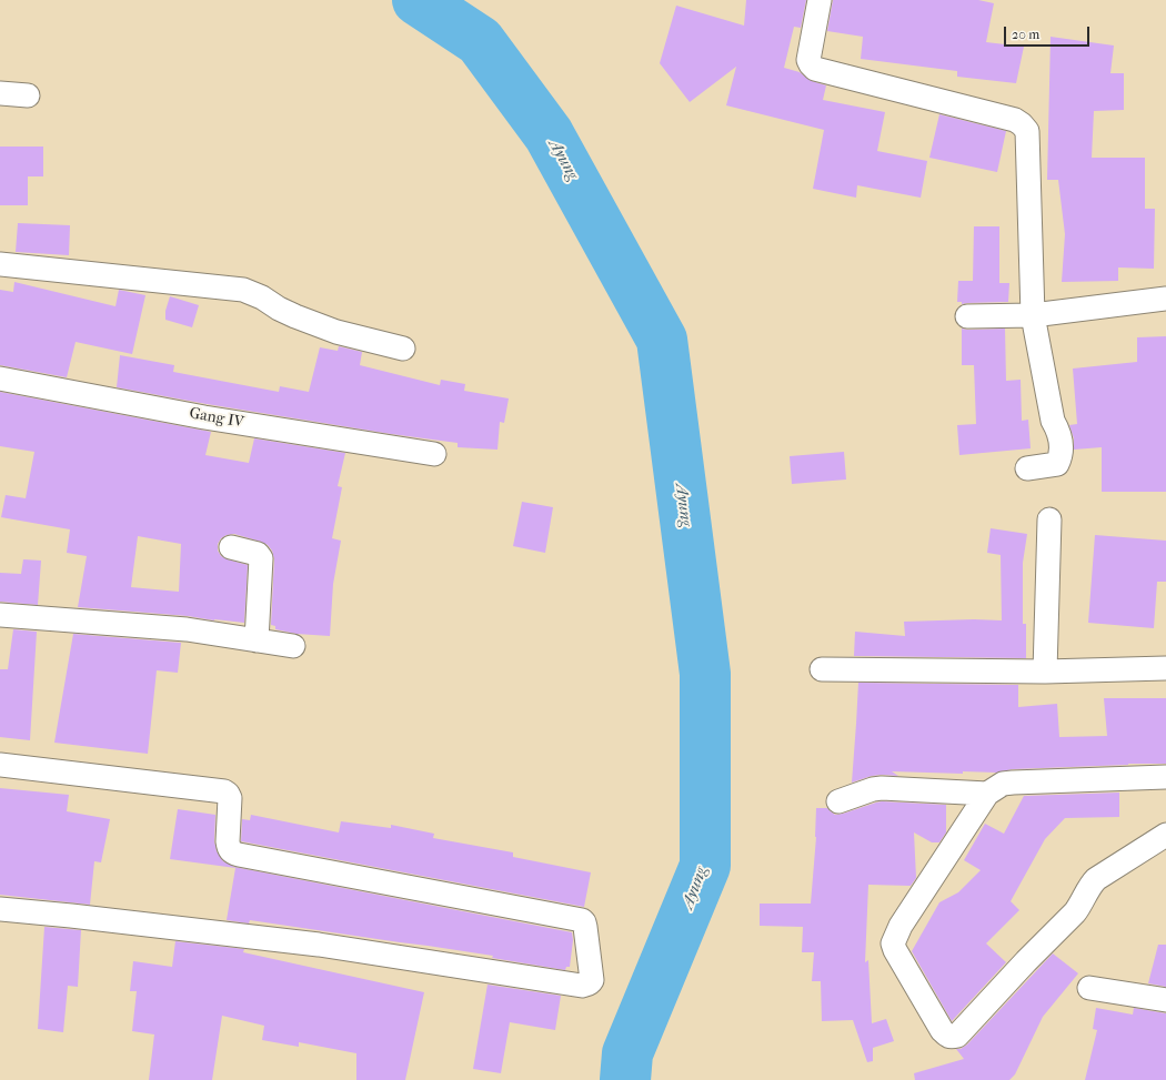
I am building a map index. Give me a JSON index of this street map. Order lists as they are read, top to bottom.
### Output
{
  "streets": {
    "street": ["Gang IV"]
  },
  "water": ["Ayung"],
  "scale_bar": "20 m"
}
